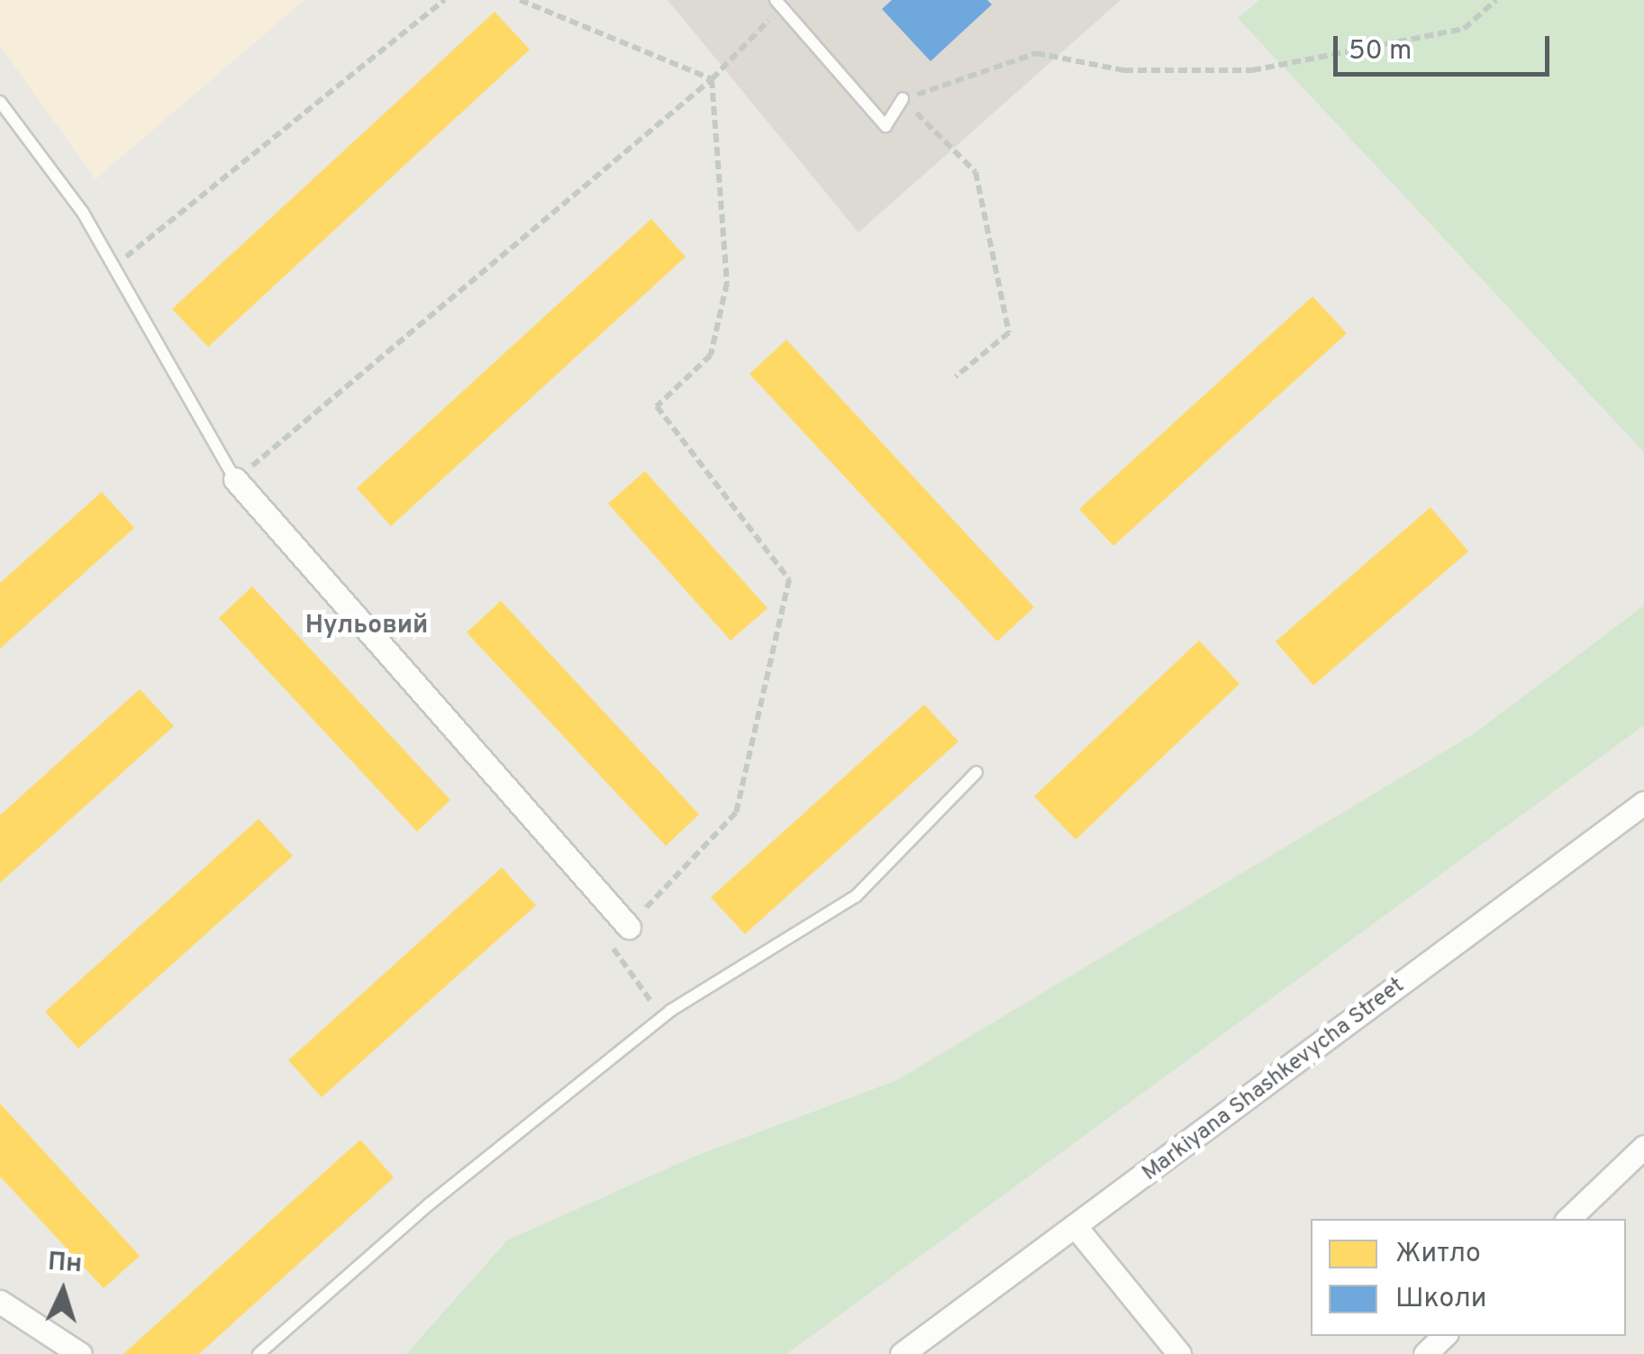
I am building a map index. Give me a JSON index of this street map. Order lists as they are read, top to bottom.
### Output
{
  "streets": {
    "street": ["Markiyana Shashkevycha Street"]
  },
  "districts": ["Нульовий"],
  "legend": ["Житло", "Школи"],
  "scale_bar": "50 m",
  "north": "top"
}
